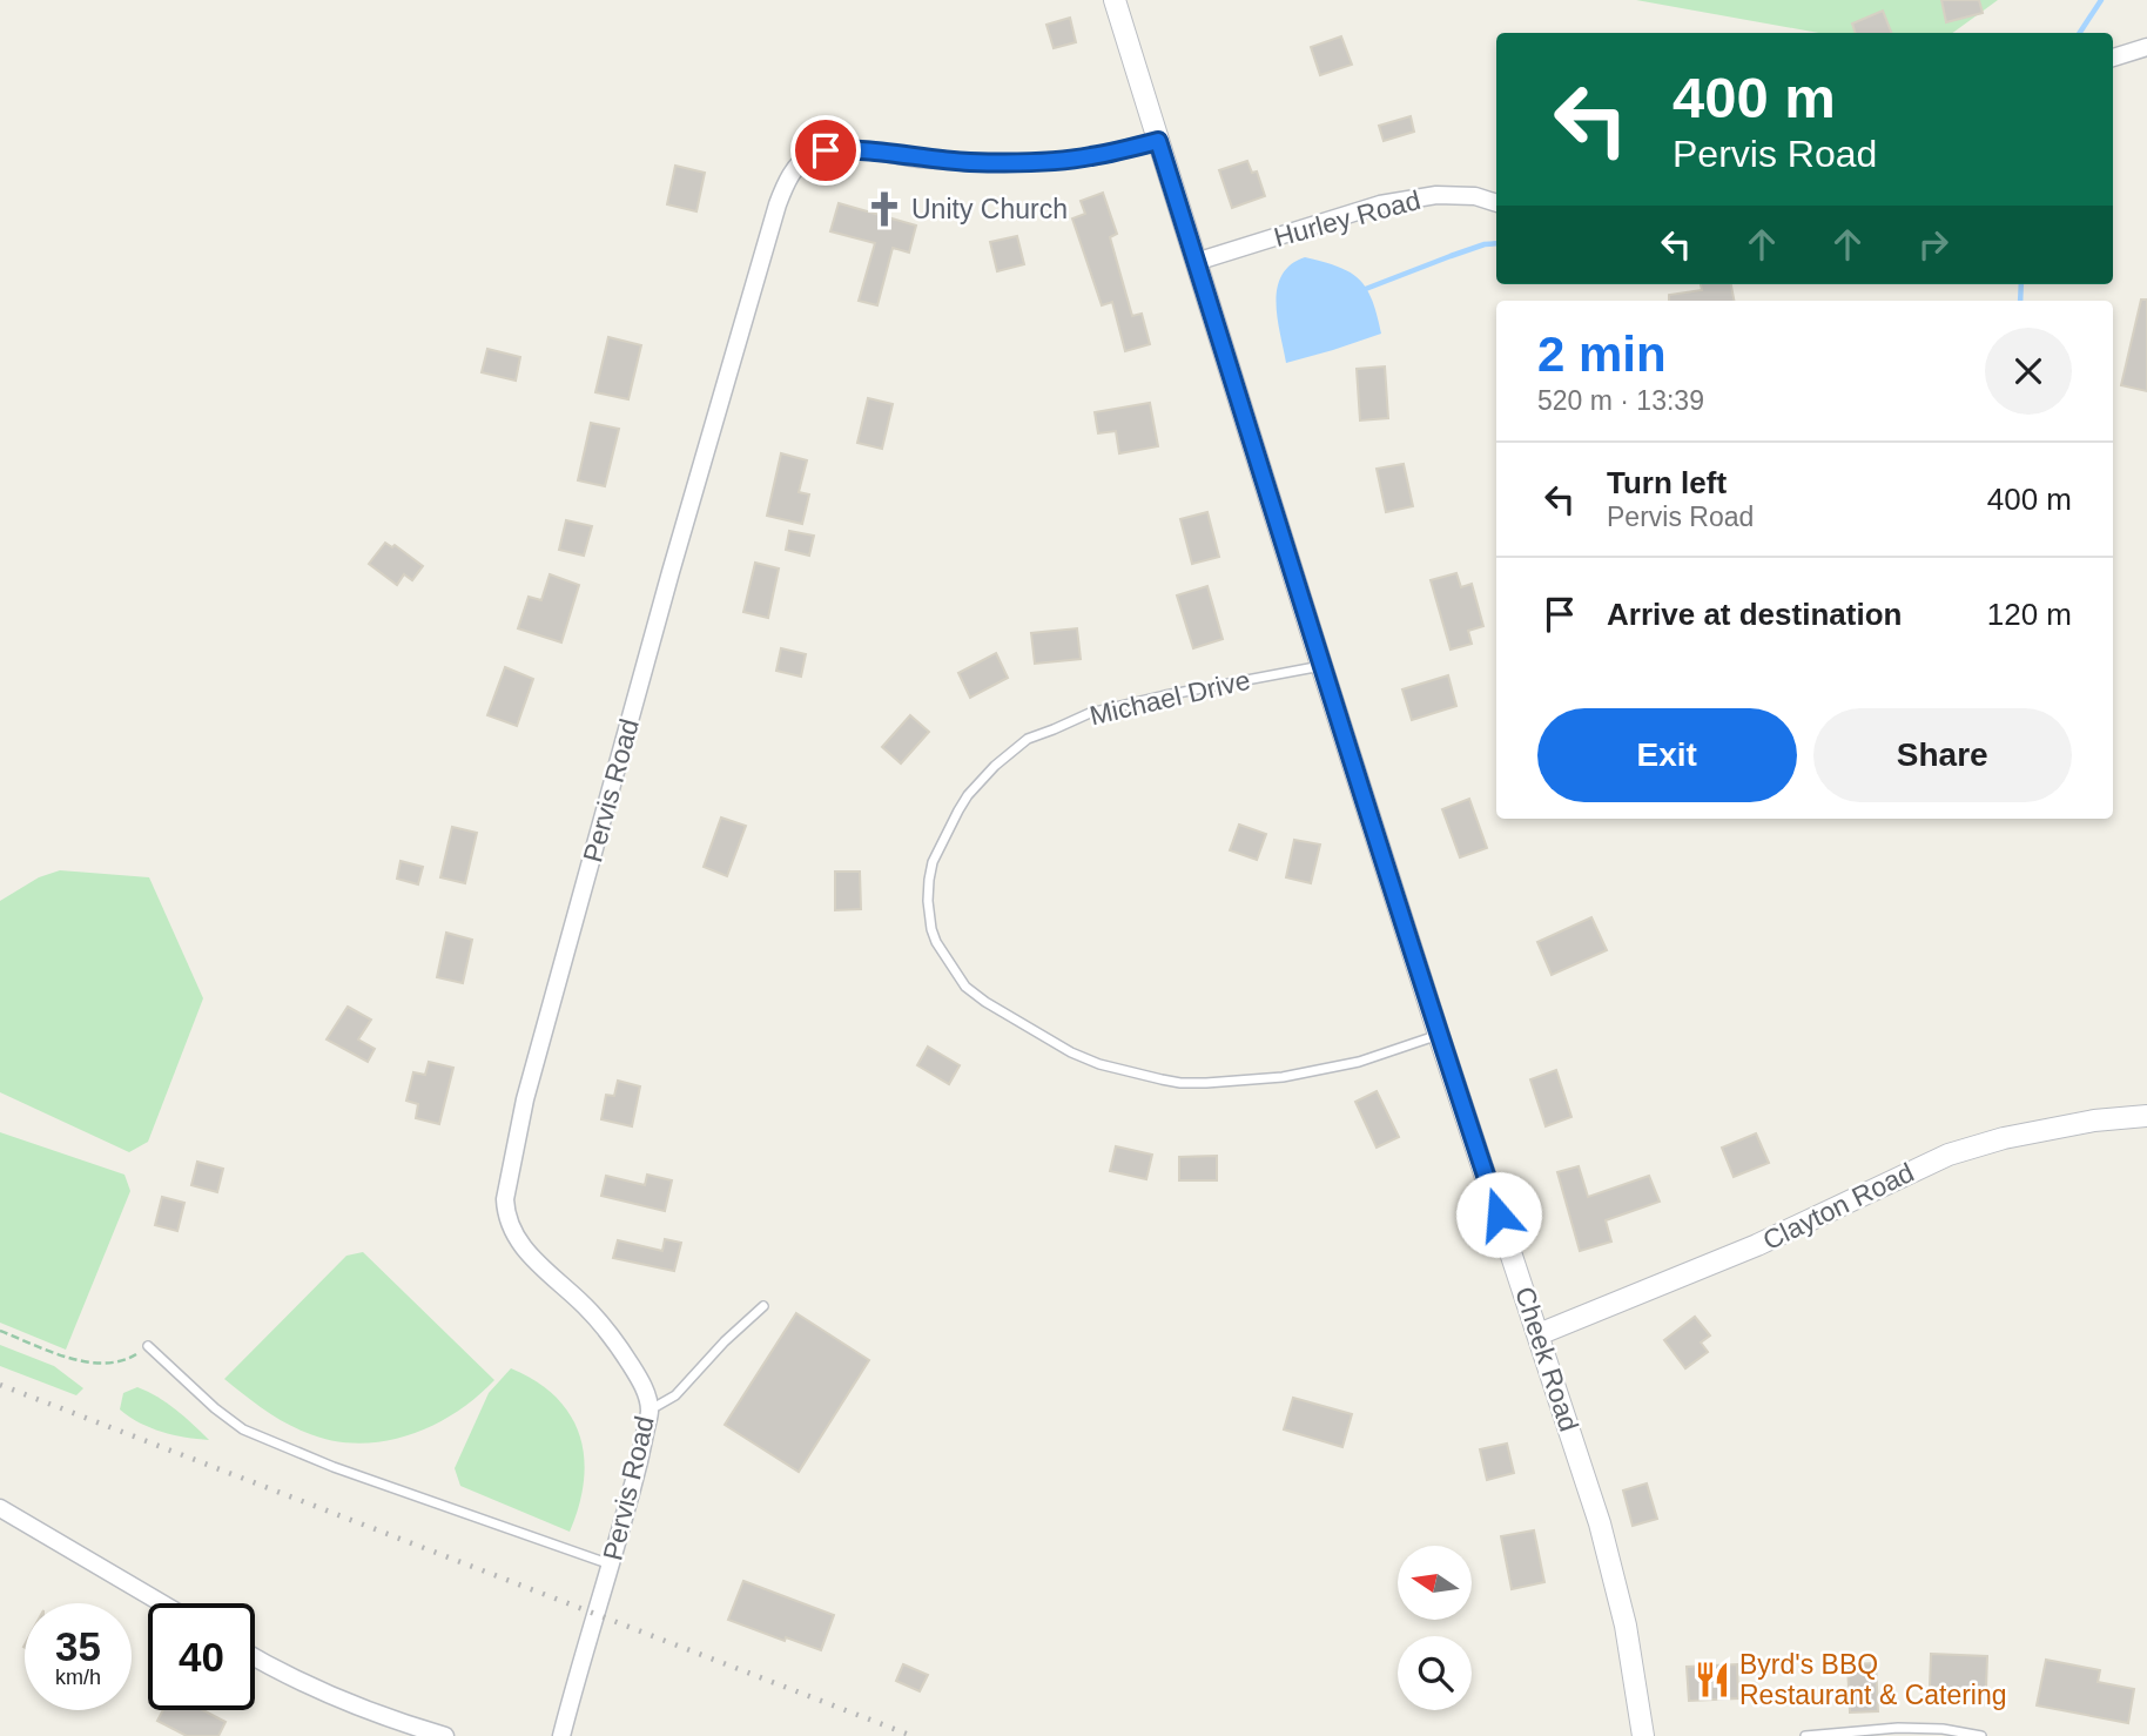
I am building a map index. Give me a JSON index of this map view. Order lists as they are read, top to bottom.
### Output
{
  "streets": {
    "street": [
      "Hurley Road",
      "Pervis Road",
      "Clayton Road",
      "Cheek Road"
    ],
    "lane": ["Michael Drive"]
  },
  "crossings": [
    ["Hurley Road", "Cheek Road"],
    ["Michael Drive", "Cheek Road"],
    ["Pervis Road", "Cheek Road"],
    ["Clayton Road", "Cheek Road"]
  ],
  "places": {
    "church": ["Unity Church"],
    "restaurant": ["Byrd's BBQ Restaurant & Catering"]
  },
  "north": "left",
  "page": {
    "turn": ["400 m", "Pervis Road"],
    "heading": ["2 min", "520 m · 13:39"],
    "list": [
      {
        "name": "Turn left",
        "note": "Pervis Road",
        "value": "400 m"
      },
      {
        "name": "Arrive at destination",
        "value": "120 m"
      }
    ],
    "buttons": ["Exit", "Share"],
    "speed": "35 km/h",
    "limit": "40"
  }
}
